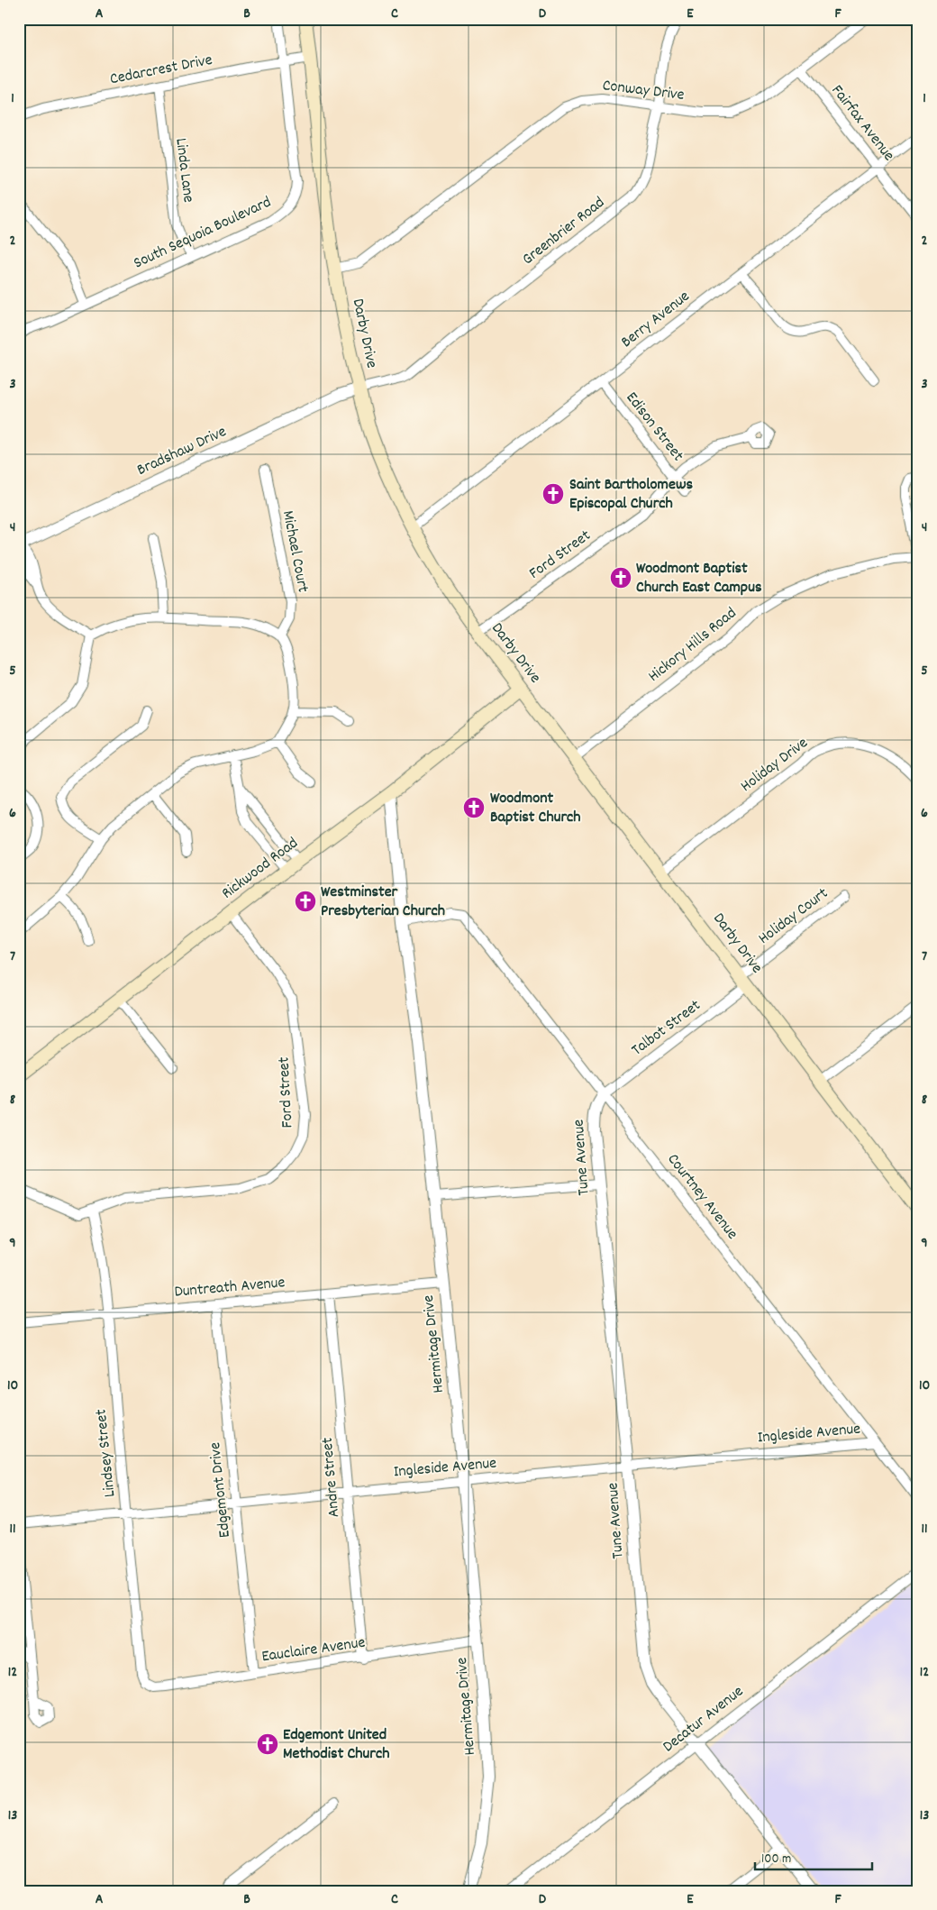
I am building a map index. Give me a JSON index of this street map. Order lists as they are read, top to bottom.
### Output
{
  "streets": {
    "main road": ["Darby Drive", "Rickwood Road"],
    "street": [
      "Cedarcrest Drive",
      "Conway Drive",
      "Fairfax Avenue",
      "Linda Lane",
      "Greenbrier Road",
      "South Sequoia Boulevard",
      "Berry Avenue",
      "Edison Street",
      "Bradshaw Drive",
      "Michael Court",
      "Ford Street",
      "Hickory Hills Road",
      "Holiday Drive",
      "Holiday Court",
      "Talbot Street",
      "Tune Avenue",
      "Courtney Avenue",
      "Duntreath Avenue",
      "Hermitage Drive",
      "Ingleside Avenue",
      "Lindsey Street",
      "Andre Street",
      "Edgemont Drive",
      "Eauclaire Avenue",
      "Decatur Avenue"
    ]
  },
  "crossings": [
    ["Cedarcrest Drive", "Linda Lane"],
    ["Cedarcrest Drive", "South Sequoia Boulevard"],
    ["Cedarcrest Drive", "Darby Drive"],
    ["Conway Drive", "Fairfax Avenue"],
    ["Conway Drive", "Greenbrier Road"],
    ["Conway Drive", "Darby Drive"],
    ["Fairfax Avenue", "Berry Avenue"],
    ["Linda Lane", "South Sequoia Boulevard"],
    ["Greenbrier Road", "Darby Drive"],
    ["Greenbrier Road", "Bradshaw Drive"],
    ["Berry Avenue", "Darby Drive"],
    ["Berry Avenue", "Edison Street"],
    ["Darby Drive", "Bradshaw Drive"],
    ["Darby Drive", "Ford Street"],
    ["Darby Drive", "Hickory Hills Road"],
    ["Darby Drive", "Holiday Drive"],
    ["Darby Drive", "Rickwood Road"],
    ["Darby Drive", "Holiday Court"],
    ["Darby Drive", "Talbot Street"],
    ["Edison Street", "Ford Street"],
    ["Ford Street", "Rickwood Road"],
    ["Ford Street", "Lindsey Street"],
    ["Rickwood Road", "Hermitage Drive"],
    ["Holiday Court", "Talbot Street"],
    ["Talbot Street", "Tune Avenue"],
    ["Talbot Street", "Courtney Avenue"],
    ["Tune Avenue", "Courtney Avenue"],
    ["Tune Avenue", "Ingleside Avenue"],
    ["Tune Avenue", "Decatur Avenue"],
    ["Courtney Avenue", "Hermitage Drive"],
    ["Courtney Avenue", "Ingleside Avenue"],
    ["Duntreath Avenue", "Hermitage Drive"],
    ["Duntreath Avenue", "Lindsey Street"],
    ["Duntreath Avenue", "Andre Street"],
    ["Duntreath Avenue", "Edgemont Drive"],
    ["Hermitage Drive", "Ingleside Avenue"],
    ["Hermitage Drive", "Eauclaire Avenue"],
    ["Ingleside Avenue", "Lindsey Street"],
    ["Ingleside Avenue", "Andre Street"],
    ["Ingleside Avenue", "Edgemont Drive"],
    ["Lindsey Street", "Eauclaire Avenue"],
    ["Andre Street", "Eauclaire Avenue"],
    ["Edgemont Drive", "Eauclaire Avenue"]
  ],
  "places": {
    "church": [
      "Saint Bartholomews Episcopal Church",
      "Woodmont Baptist Church East Campus",
      "Woodmont Baptist Church",
      "Westminster Presbyterian Church",
      "Edgemont United Methodist Church"
    ]
  },
  "scale_bar": "100 m",
  "grid": {
    "columns": [
      "A",
      "B",
      "C",
      "D",
      "E",
      "F"
    ],
    "rows": [
      "1",
      "2",
      "3",
      "4",
      "5",
      "6",
      "7",
      "8",
      "9",
      "10",
      "11",
      "12",
      "13"
    ]
  }
}
